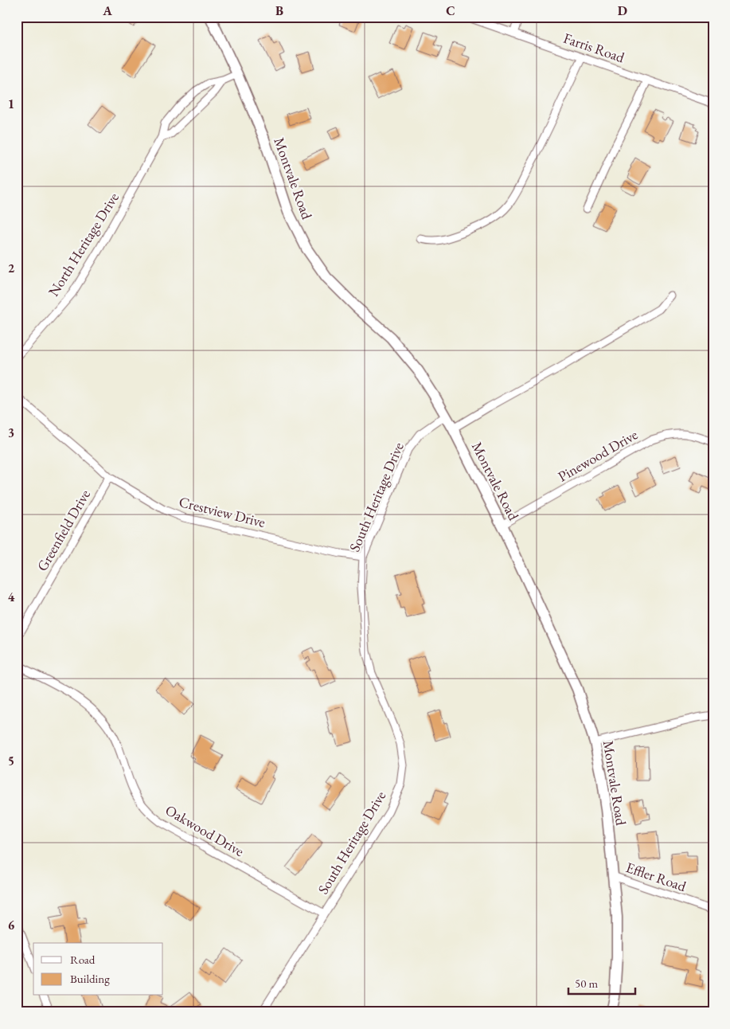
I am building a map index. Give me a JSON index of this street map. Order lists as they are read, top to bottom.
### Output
{
  "streets": {
    "main road": ["Montvale Road"],
    "street": [
      "Farris Road",
      "North Heritage Drive",
      "Pinewood Drive",
      "South Heritage Drive",
      "Crestview Drive",
      "Greenfield Drive",
      "Oakwood Drive",
      "Effler Road"
    ]
  },
  "crossings": [
    ["Montvale Road", "North Heritage Drive"],
    ["Montvale Road", "Pinewood Drive"],
    ["Montvale Road", "South Heritage Drive"],
    ["Montvale Road", "Effler Road"],
    ["South Heritage Drive", "Crestview Drive"],
    ["South Heritage Drive", "Oakwood Drive"],
    ["Crestview Drive", "Greenfield Drive"]
  ],
  "legend": ["Road", "Building"],
  "scale_bar": "50 m",
  "grid": {
    "columns": [
      "A",
      "B",
      "C",
      "D"
    ],
    "rows": [
      "1",
      "2",
      "3",
      "4",
      "5",
      "6"
    ]
  }
}
